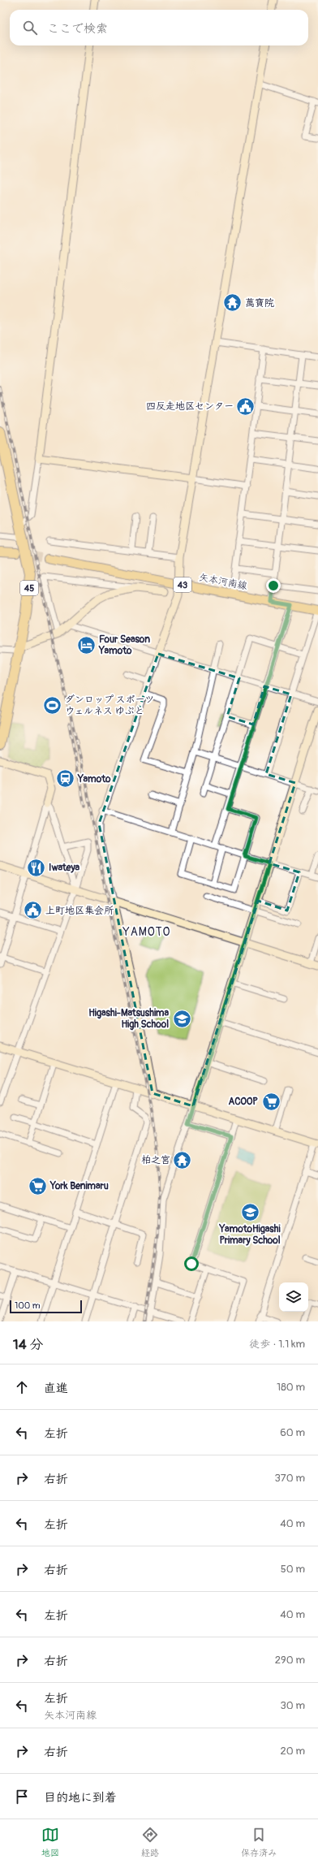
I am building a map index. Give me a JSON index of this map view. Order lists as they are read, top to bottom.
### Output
{
  "streets": {
    "highway": ["45"],
    "main road": ["矢本河南線", "43"]
  },
  "districts": ["YAMOTO"],
  "places": {
    "temple": ["萬寶院", "柏之宮"],
    "public building": ["四反走地区センター", "上町地区集会所"],
    "hotel": ["Four Season Yamoto"],
    "sports": ["ダンロップ スポーツ ウェルネス ゆぷと"],
    "station": ["Yamoto"],
    "restaurant": ["Iwateya"],
    "school or university": ["Higashi-Matsushima High School", "YamotoHigashi Primary School"],
    "supermarket": ["ACOOP", "York Benimaru"]
  },
  "scale_bar": "100 m",
  "page": {
    "search": "ここで検索",
    "scale": "100 m",
    "heading": ["14 分", "徒歩 · 1.1 km"],
    "list": [
      ["直進", "180 m"],
      ["左折", "60 m"],
      ["右折", "370 m"],
      ["左折", "40 m"],
      ["右折", "50 m"],
      ["左折", "40 m"],
      ["右折", "290 m"],
      ["左折", "矢本河南線", "30 m"],
      ["右折", "20 m"],
      "目的地に到着"
    ],
    "nav": ["地図", "経路", "保存済み"]
  }
}
